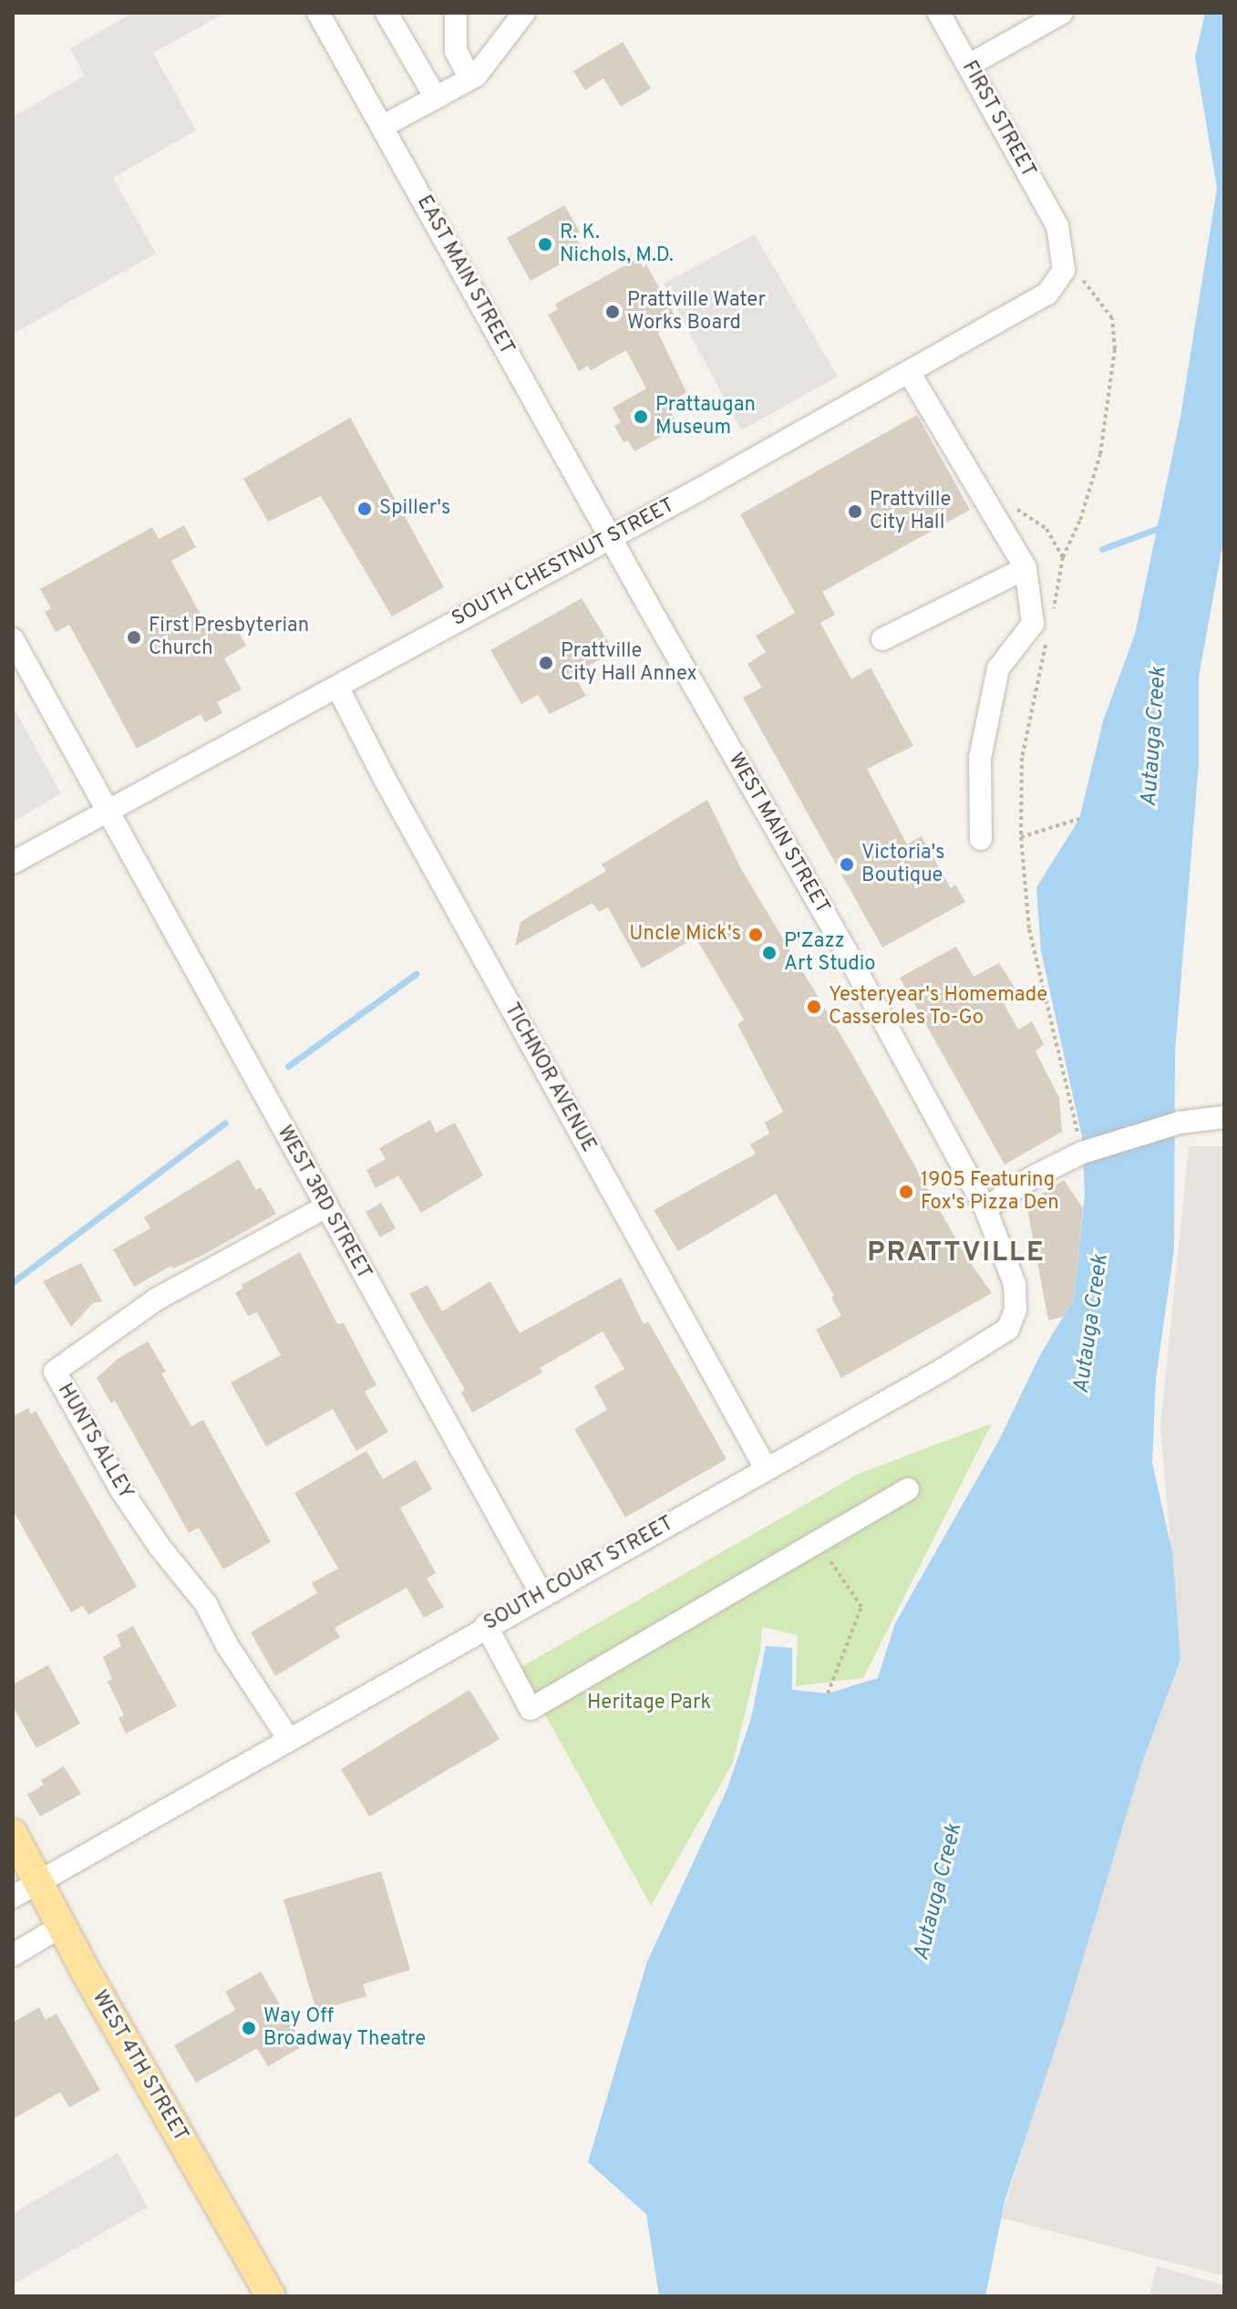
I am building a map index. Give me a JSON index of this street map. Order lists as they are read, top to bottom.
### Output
{
  "streets": {
    "main road": ["WEST 4TH STREET"],
    "street": [
      "FIRST STREET",
      "EAST MAIN STREET",
      "SOUTH CHESTNUT STREET",
      "WEST MAIN STREET",
      "TICHNOR AVENUE",
      "WEST 3RD STREET",
      "HUNTS ALLEY",
      "SOUTH COURT STREET"
    ]
  },
  "crossings": [
    ["FIRST STREET", "SOUTH CHESTNUT STREET"],
    ["EAST MAIN STREET", "SOUTH CHESTNUT STREET"],
    ["EAST MAIN STREET", "WEST MAIN STREET"],
    ["SOUTH CHESTNUT STREET", "WEST MAIN STREET"],
    ["SOUTH CHESTNUT STREET", "TICHNOR AVENUE"],
    ["SOUTH CHESTNUT STREET", "WEST 3RD STREET"],
    ["WEST MAIN STREET", "SOUTH COURT STREET"],
    ["TICHNOR AVENUE", "SOUTH COURT STREET"],
    ["WEST 3RD STREET", "HUNTS ALLEY"],
    ["WEST 3RD STREET", "SOUTH COURT STREET"],
    ["HUNTS ALLEY", "SOUTH COURT STREET"],
    ["SOUTH COURT STREET", "WEST 4TH STREET"]
  ],
  "districts": ["PRATTVILLE"],
  "water": ["Autauga Creek"],
  "parks": ["Heritage Park"],
  "places": [
    "R. K. Nichols, M.D.",
    "Prattville Water Works Board",
    "Prattaugan Museum",
    "Spiller's",
    "Prattville City Hall",
    "First Presbyterian Church",
    "Prattville City Hall Annex",
    "Victoria's Boutique",
    "Uncle Mick's",
    "P'Zazz Art Studio",
    "Yesteryear's Homemade Casseroles To-Go",
    "1905 Featuring Fox's Pizza Den",
    "Way Off Broadway Theatre"
  ]
}
